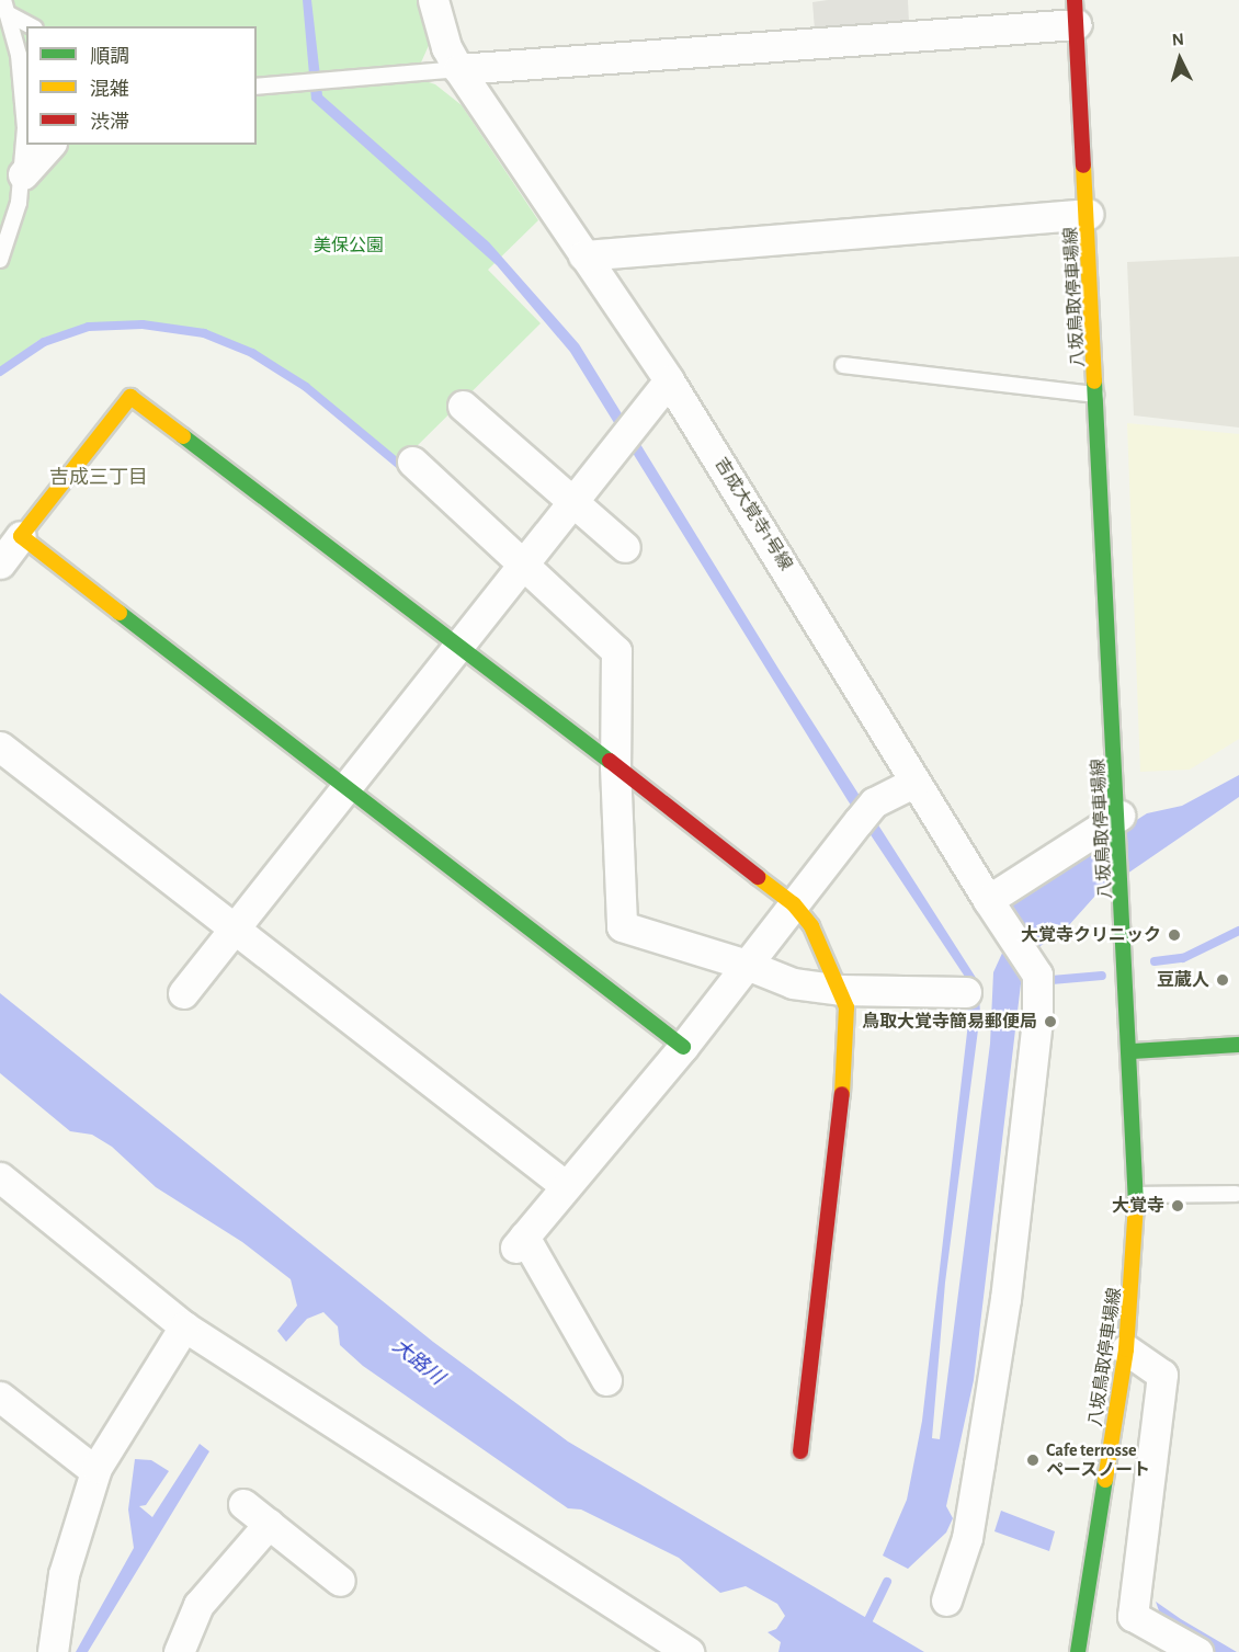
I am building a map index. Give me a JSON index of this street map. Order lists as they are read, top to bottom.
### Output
{
  "streets": {
    "street": ["八坂鳥取停車場線", "吉成大覚寺1号線"]
  },
  "districts": ["吉成三丁目"],
  "water": ["大路川"],
  "parks": ["美保公園"],
  "places": [
    "大覚寺クリニック",
    "豆蔵人",
    "鳥取大覚寺簡易郵便局",
    "大覚寺",
    "Cafe terrosse ペースノート"
  ],
  "legend": ["順調", "混雑", "渋滞"],
  "north": "top"
}
